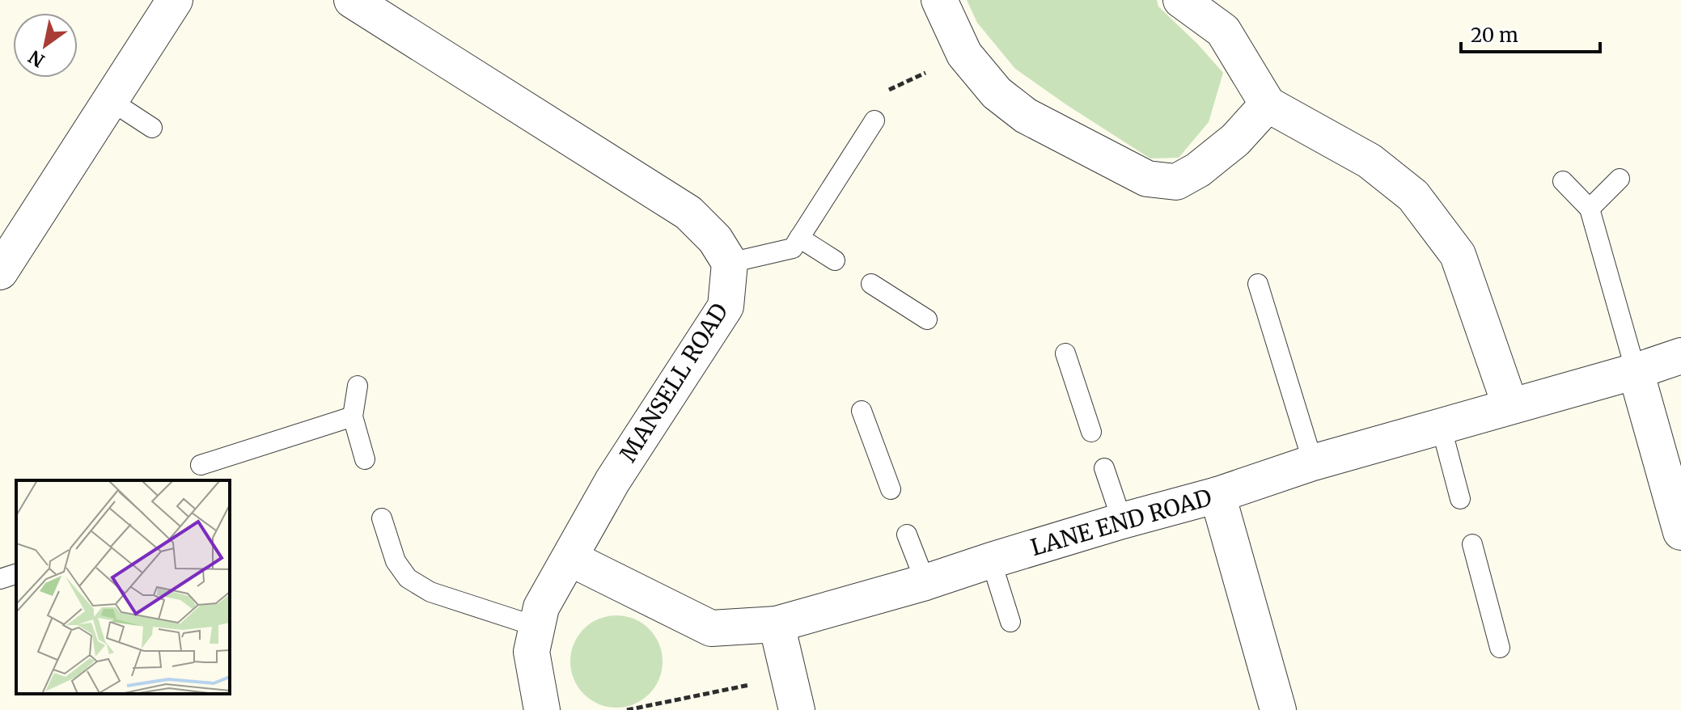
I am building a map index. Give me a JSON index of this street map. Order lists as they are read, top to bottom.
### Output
{
  "streets": {
    "street": ["MANSELL ROAD", "LANE END ROAD"]
  },
  "crossings": [
    ["MANSELL ROAD", "LANE END ROAD"]
  ],
  "scale_bar": "20 m",
  "north": "bottom left"
}
